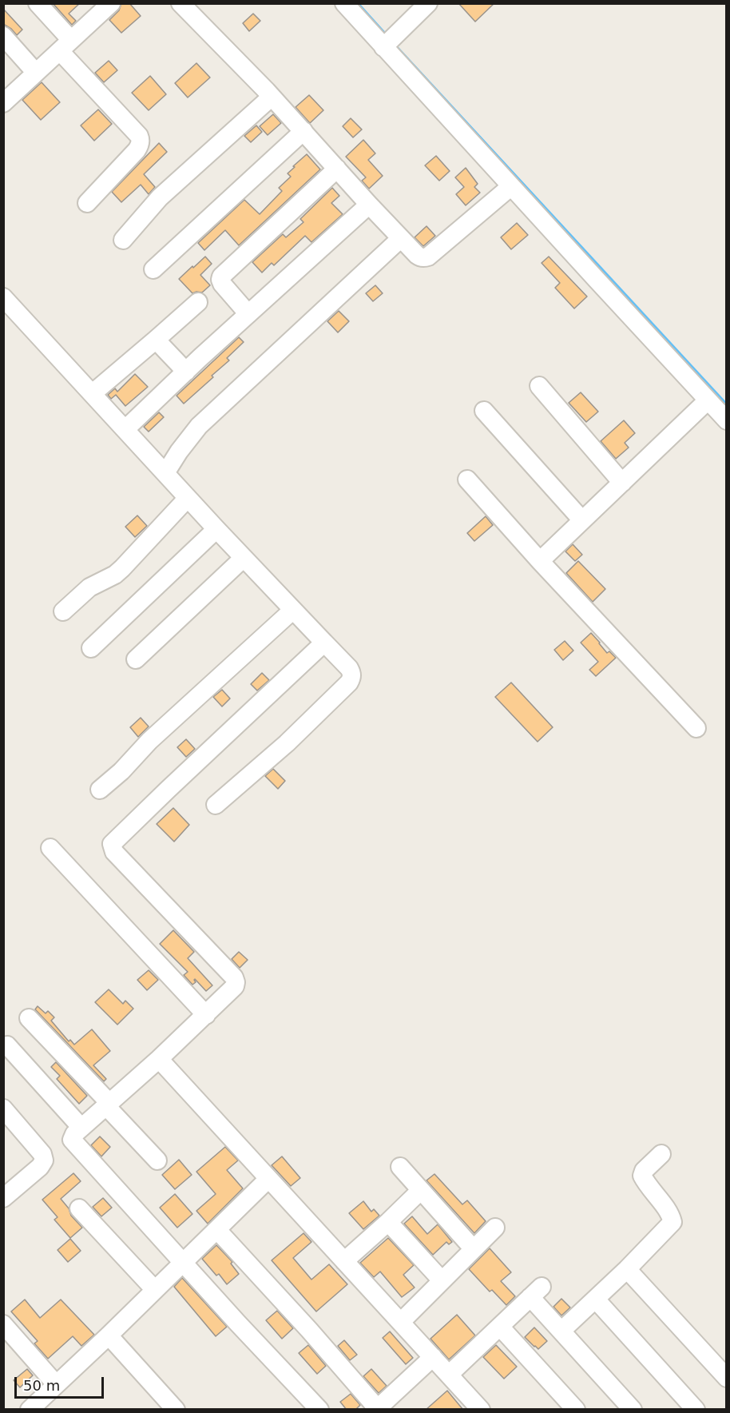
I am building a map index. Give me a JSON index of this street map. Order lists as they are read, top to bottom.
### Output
{
  "scale_bar": "50 m"
}
